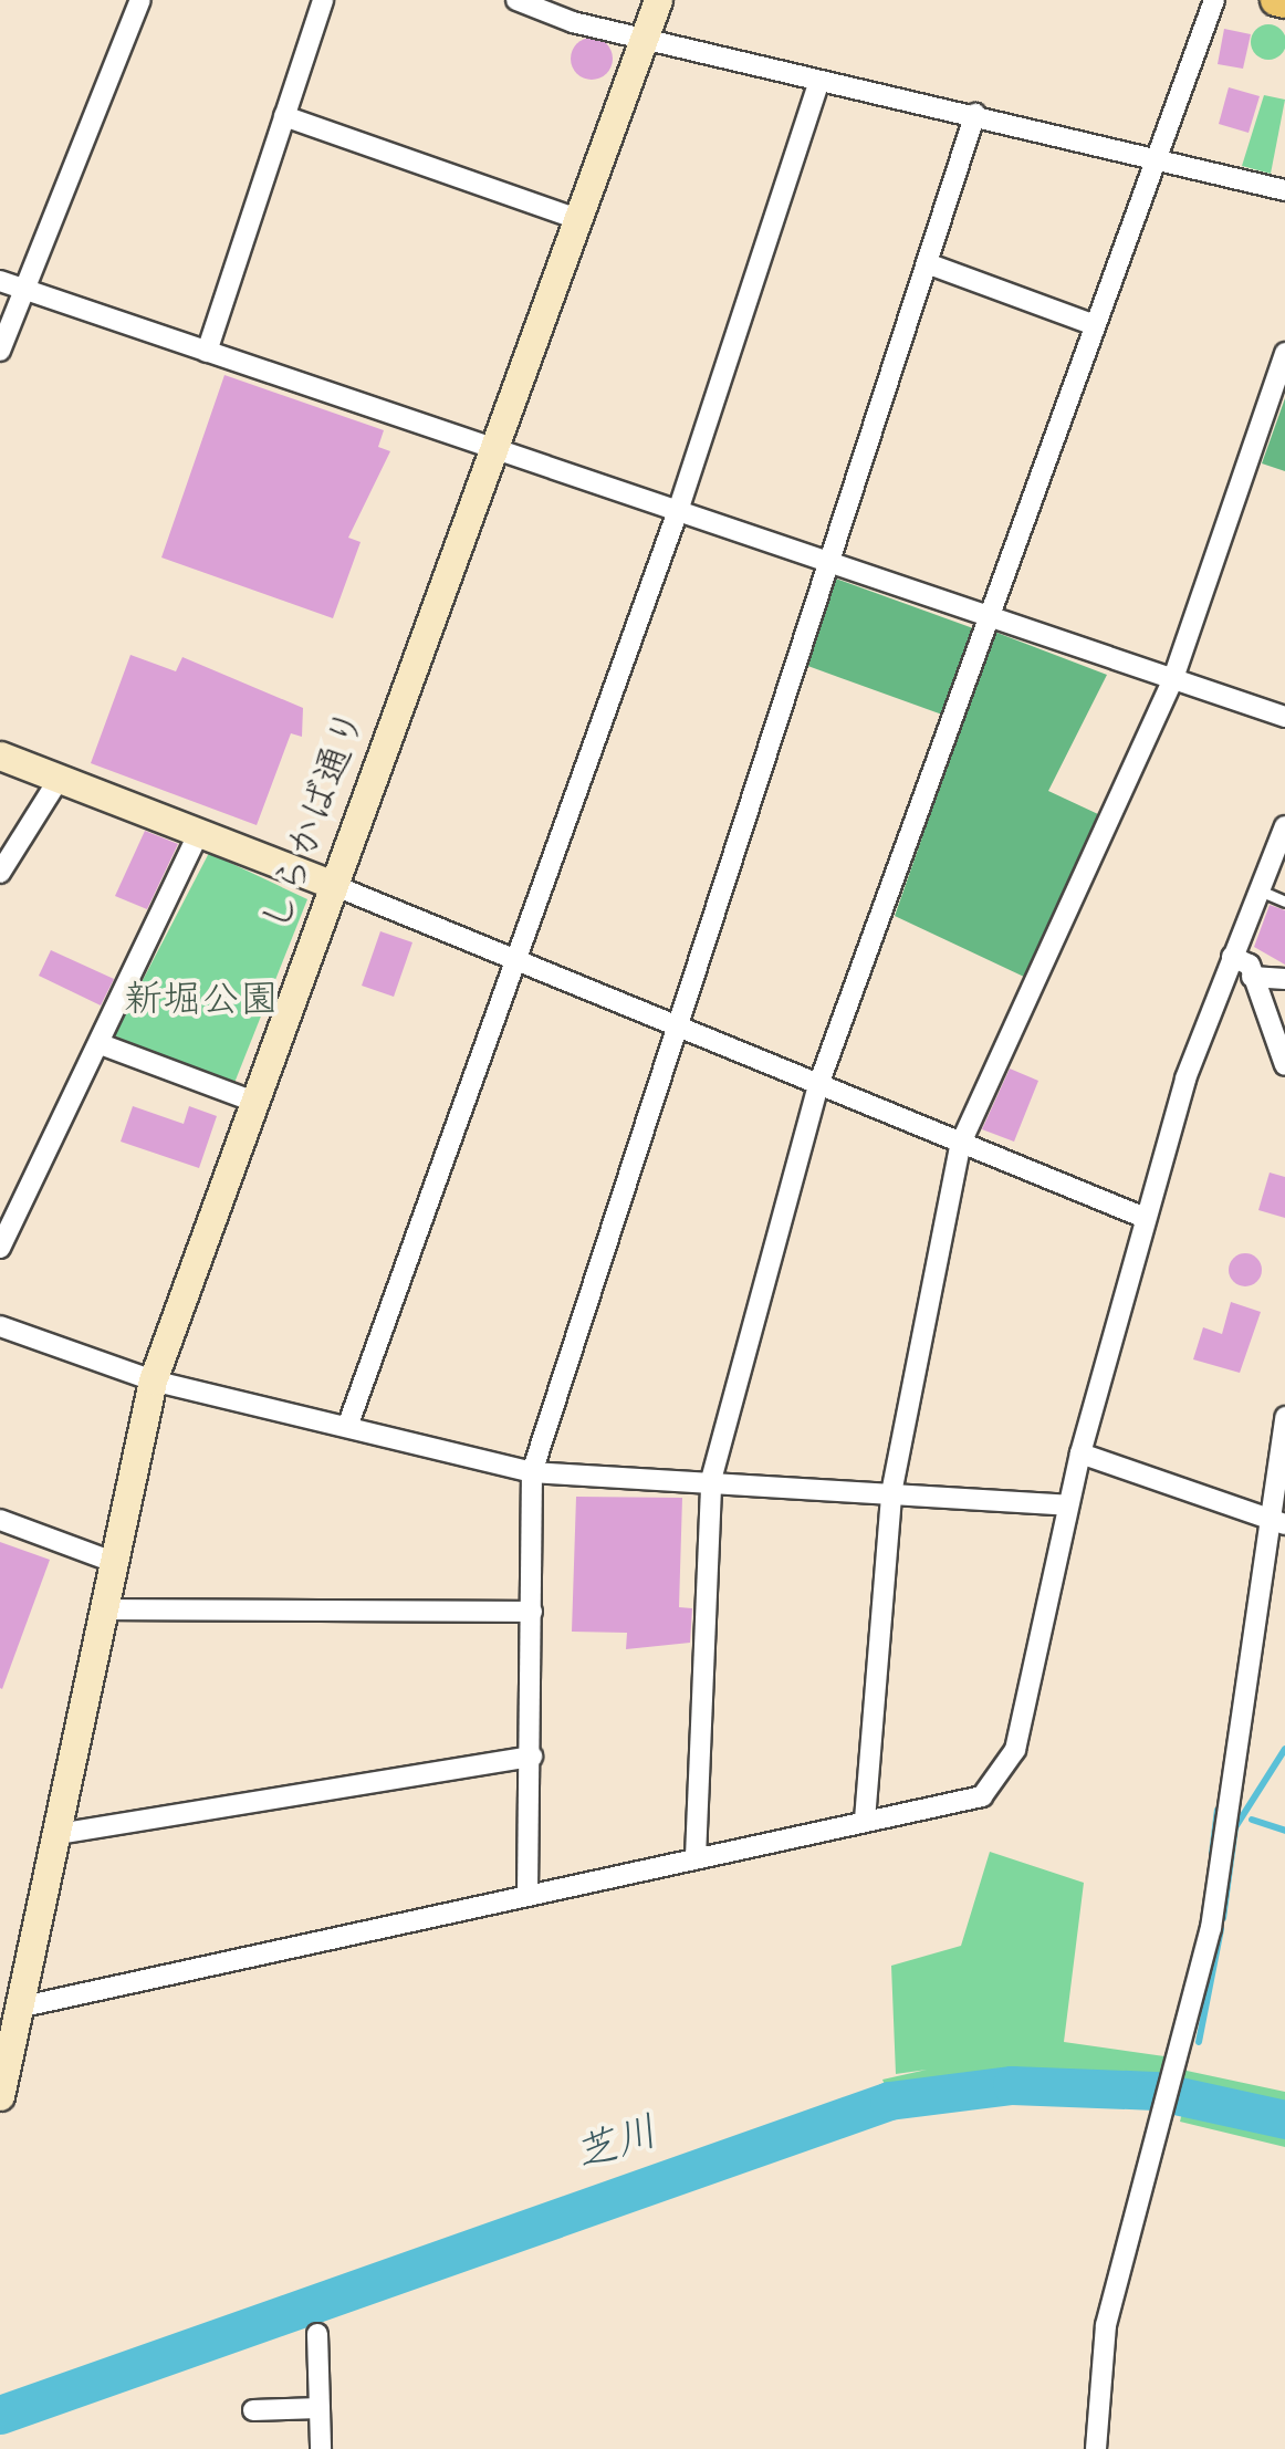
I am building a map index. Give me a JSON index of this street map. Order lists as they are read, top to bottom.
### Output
{
  "streets": {
    "street": ["しらかば通り"]
  },
  "water": ["芝川"],
  "parks": ["新堀公園"]
}
